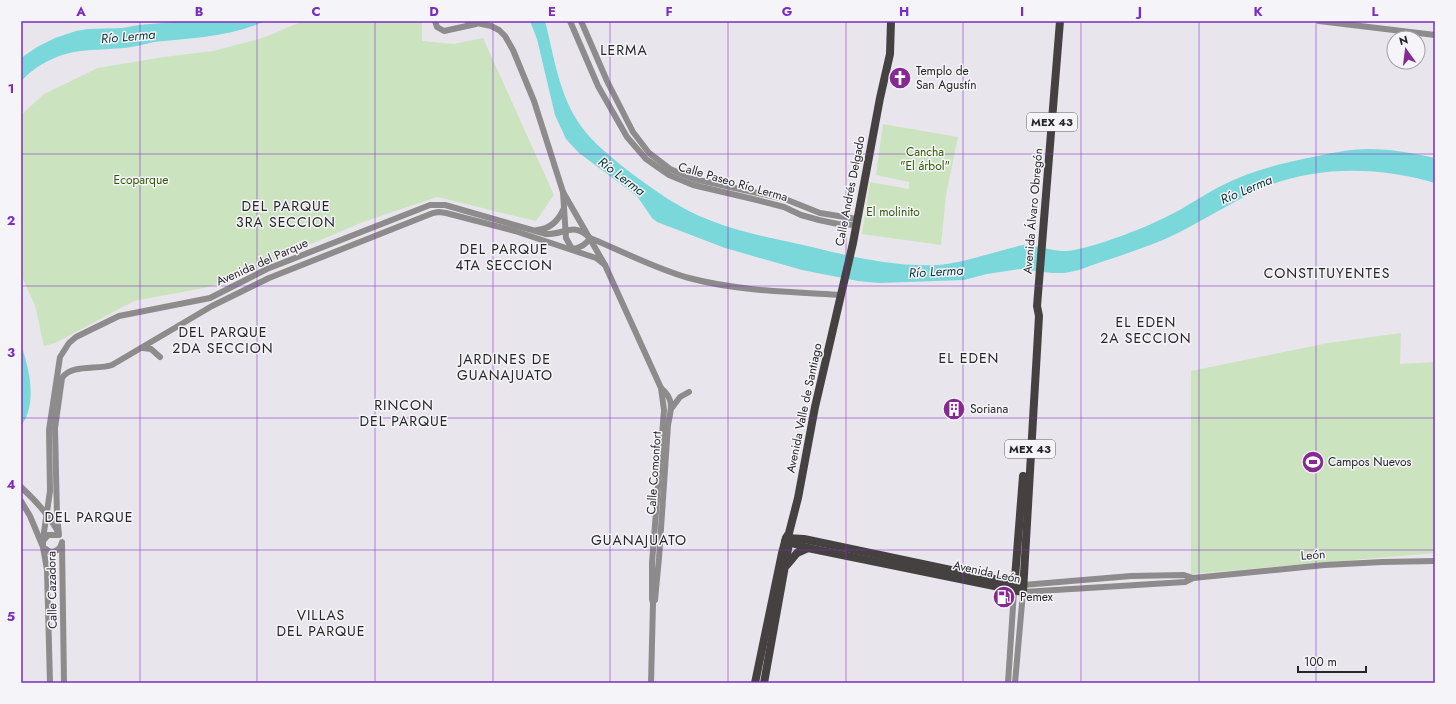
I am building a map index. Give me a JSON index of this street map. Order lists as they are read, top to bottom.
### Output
{
  "streets": {
    "main road": [
      "MEX 43",
      "Calle Andrés Delgado",
      "Avenida Álvaro Obregón",
      "Avenida Valle de Santiago",
      "Avenida León"
    ],
    "street": [
      "Calle Paseo Río Lerma",
      "Avenida del Parque",
      "Calle Comonfort",
      "León",
      "Calle Cazadora"
    ]
  },
  "crossings": [
    ["Calle Paseo Río Lerma", "Calle Andrés Delgado"],
    ["Calle Andrés Delgado", "Avenida del Parque"],
    ["Calle Andrés Delgado", "Avenida Valle de Santiago"],
    ["Avenida Álvaro Obregón", "Avenida León"],
    ["Avenida del Parque", "Avenida Valle de Santiago"],
    ["Avenida Valle de Santiago", "Avenida León"],
    ["León", "Avenida León"]
  ],
  "districts": [
    "LERMA",
    "DEL PARQUE 3RA SECCION",
    "DEL PARQUE 4TA SECCION",
    "CONSTITUYENTES",
    "EL EDEN 2A SECCION",
    "DEL PARQUE 2DA SECCION",
    "EL EDEN",
    "JARDINES DE GUANAJUATO",
    "RINCON DEL PARQUE",
    "DEL PARQUE",
    "GUANAJUATO",
    "VILLAS DEL PARQUE"
  ],
  "water": ["Río Lerma"],
  "parks": ["Cancha \"El árbol\"", "Ecoparque", "El molinito"],
  "places": {
    "church": ["Templo de San Agustín"],
    "building": ["Soriana"],
    "sports": ["Campos Nuevos"],
    "fuel station": ["Pemex"]
  },
  "scale_bar": "100 m",
  "north": "top",
  "grid": {
    "columns": [
      "A",
      "B",
      "C",
      "D",
      "E",
      "F",
      "G",
      "H",
      "I",
      "J",
      "K",
      "L"
    ],
    "rows": [
      "1",
      "2",
      "3",
      "4",
      "5"
    ]
  }
}
